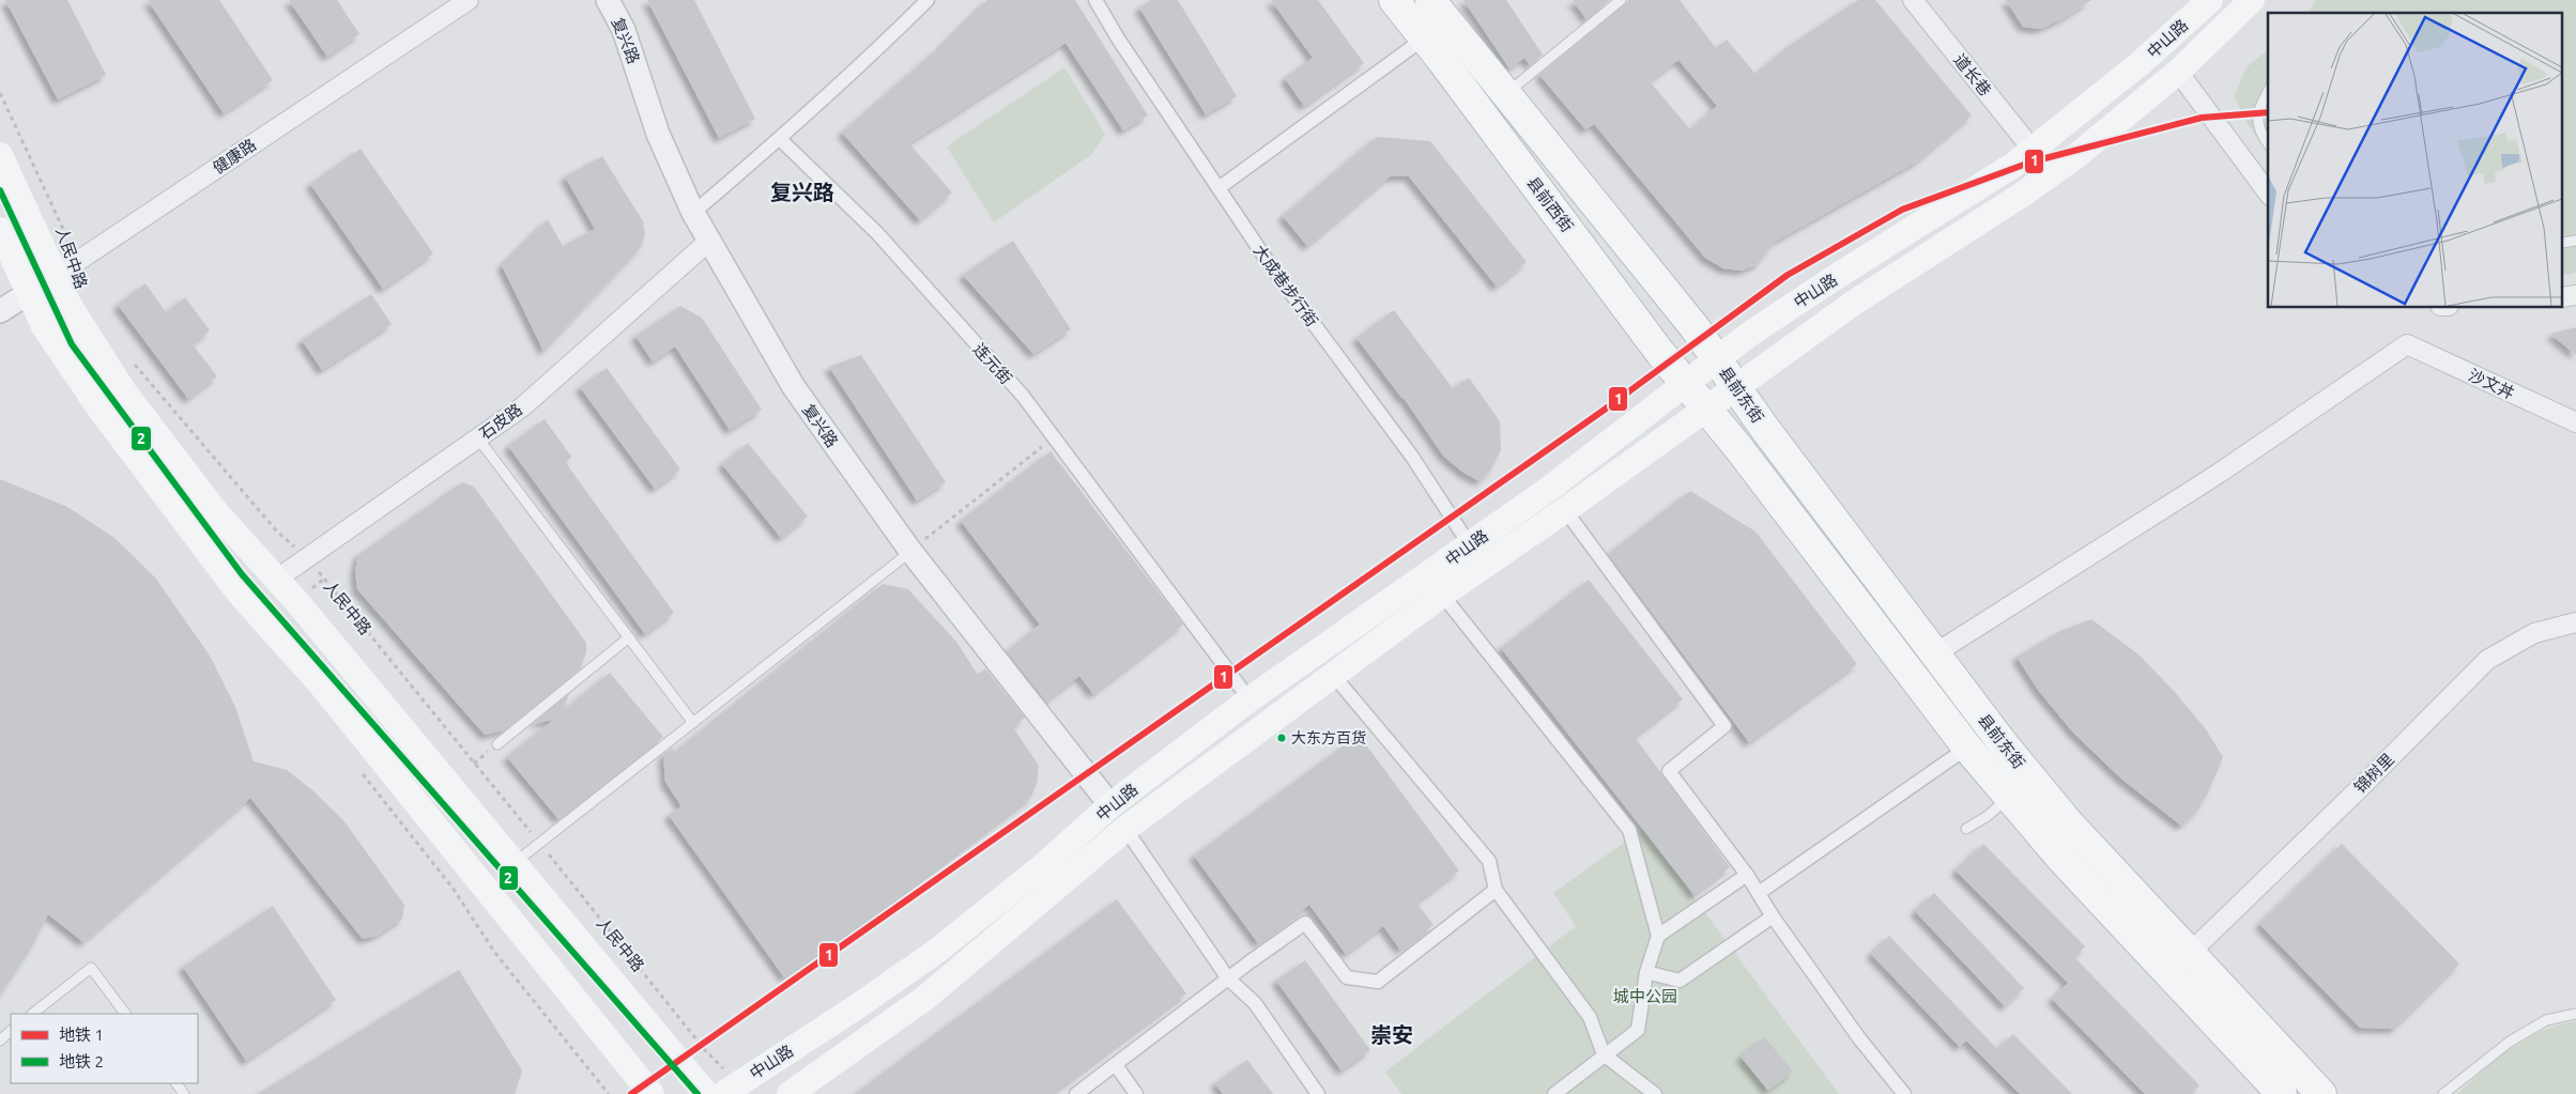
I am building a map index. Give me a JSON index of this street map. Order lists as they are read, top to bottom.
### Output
{
  "streets": {
    "main road": [
      "中山路",
      "县前西街",
      "人民中路",
      "县前东街"
    ],
    "street": [
      "复兴路",
      "道长巷",
      "健康路",
      "大成巷步行街",
      "连元街",
      "沙文丼",
      "石皮路",
      "锦树里"
    ]
  },
  "crossings": [
    ["中山路", "复兴路"],
    ["中山路", "道长巷"],
    ["中山路", "县前西街"],
    ["中山路", "人民中路"],
    ["中山路", "大成巷步行街"],
    ["中山路", "连元街"],
    ["中山路", "县前东街"],
    ["复兴路", "石皮路"],
    ["健康路", "人民中路"],
    ["县前西街", "县前东街"],
    ["人民中路", "石皮路"],
    ["沙文丼", "县前东街"],
    ["县前东街", "锦树里"]
  ],
  "districts": ["复兴路", "崇安"],
  "parks": ["城中公园"],
  "places": ["大东方百货"],
  "lines": ["metro line 1", "metro line 2"],
  "legend": ["地铁 1", "地铁 2"]
}
